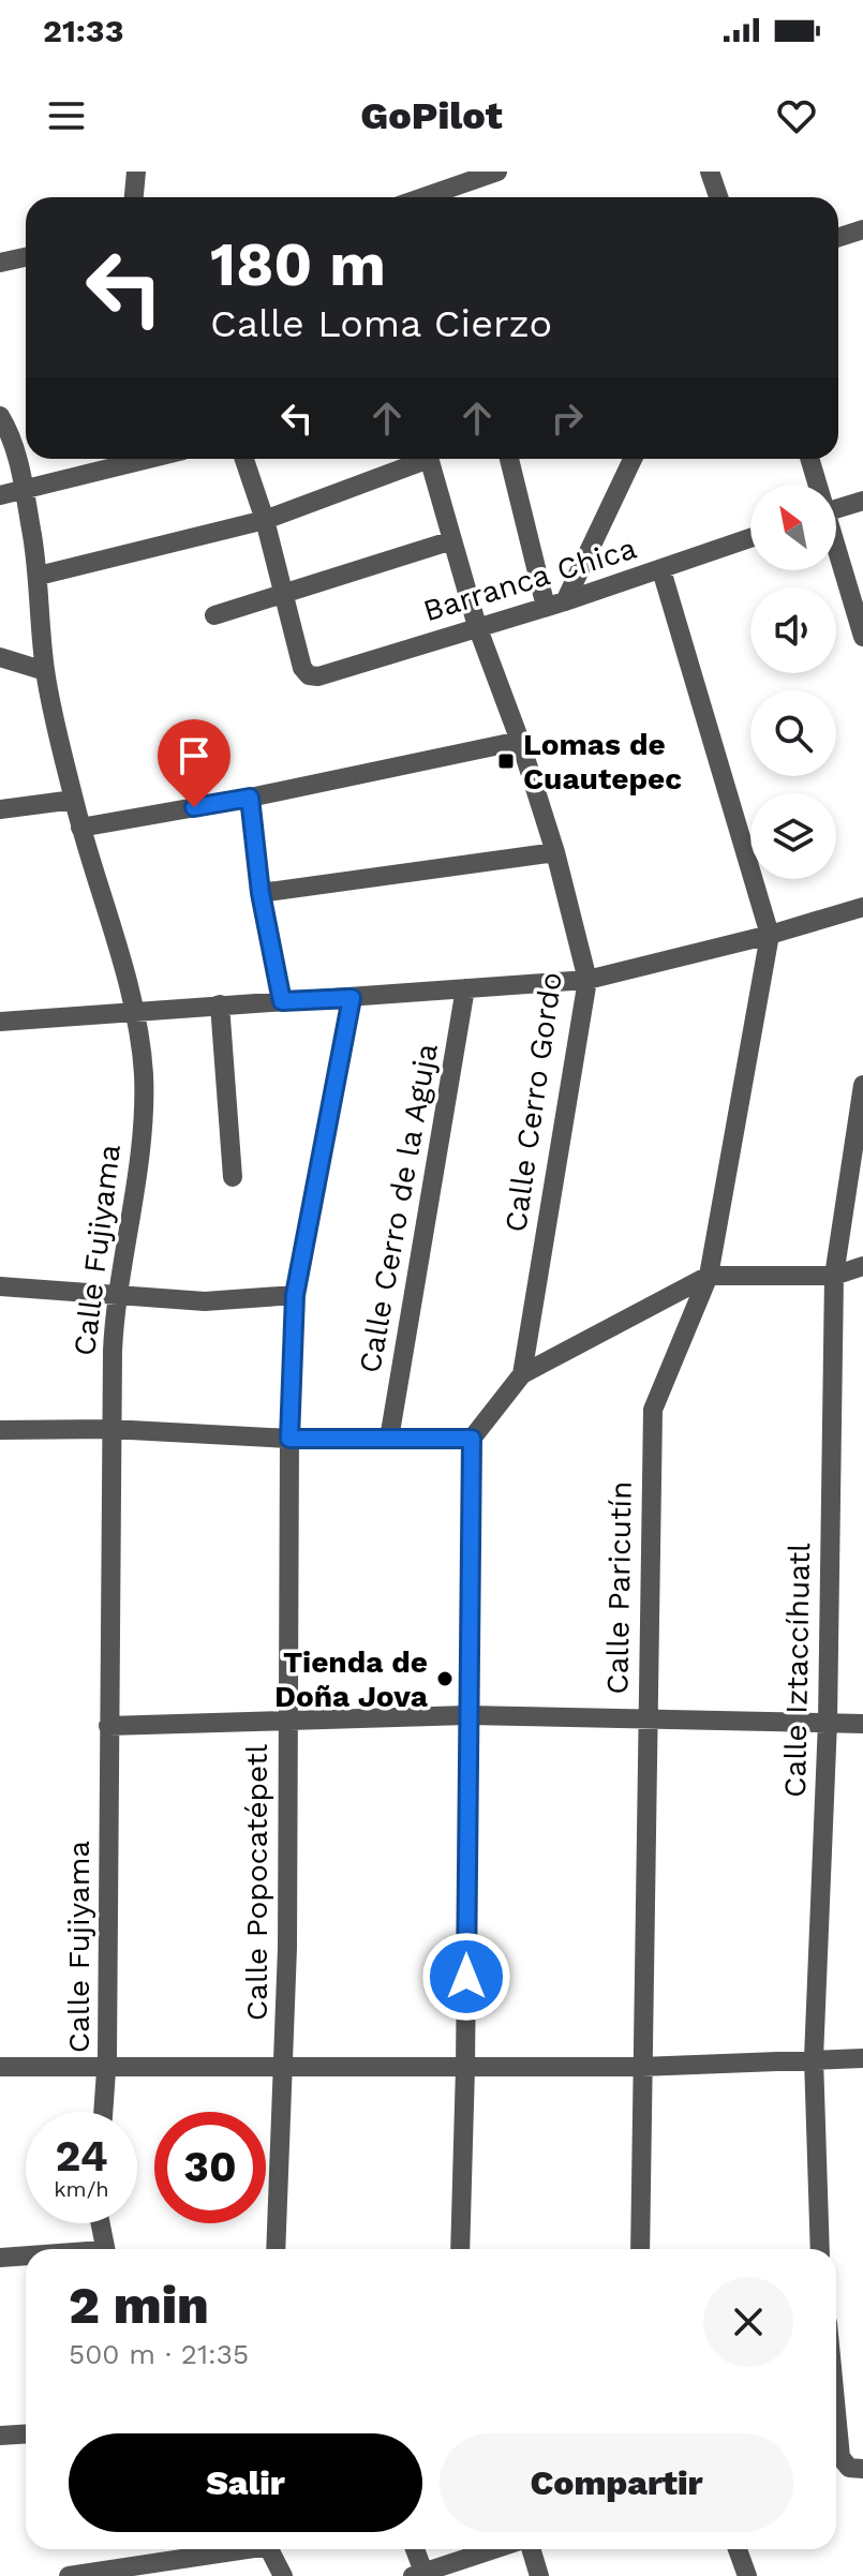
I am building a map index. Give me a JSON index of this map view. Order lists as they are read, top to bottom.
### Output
{
  "streets": {
    "street": [
      "Barranca Chica",
      "Calle Cerro Gordo",
      "Calle Cerro de la Aguja",
      "Calle Fujiyama",
      "Calle Paricutín",
      "Calle Iztaccíhuatl",
      "Calle Popocatépetl"
    ]
  },
  "crossings": [
    ["Barranca Chica", "Calle Cerro Gordo"]
  ],
  "places": {
    "transit": ["Lomas de Cuautepec"],
    "other": ["Tienda de Doña Jova"]
  },
  "north": "top left",
  "page": {
    "status": "21:33",
    "header": "GoPilot",
    "turn": ["180 m", "Calle Loma Cierzo"],
    "speed": "24 km/h",
    "limit": "30",
    "heading": ["2 min", "500 m · 21:35"],
    "buttons": ["Salir", "Compartir"]
  }
}
